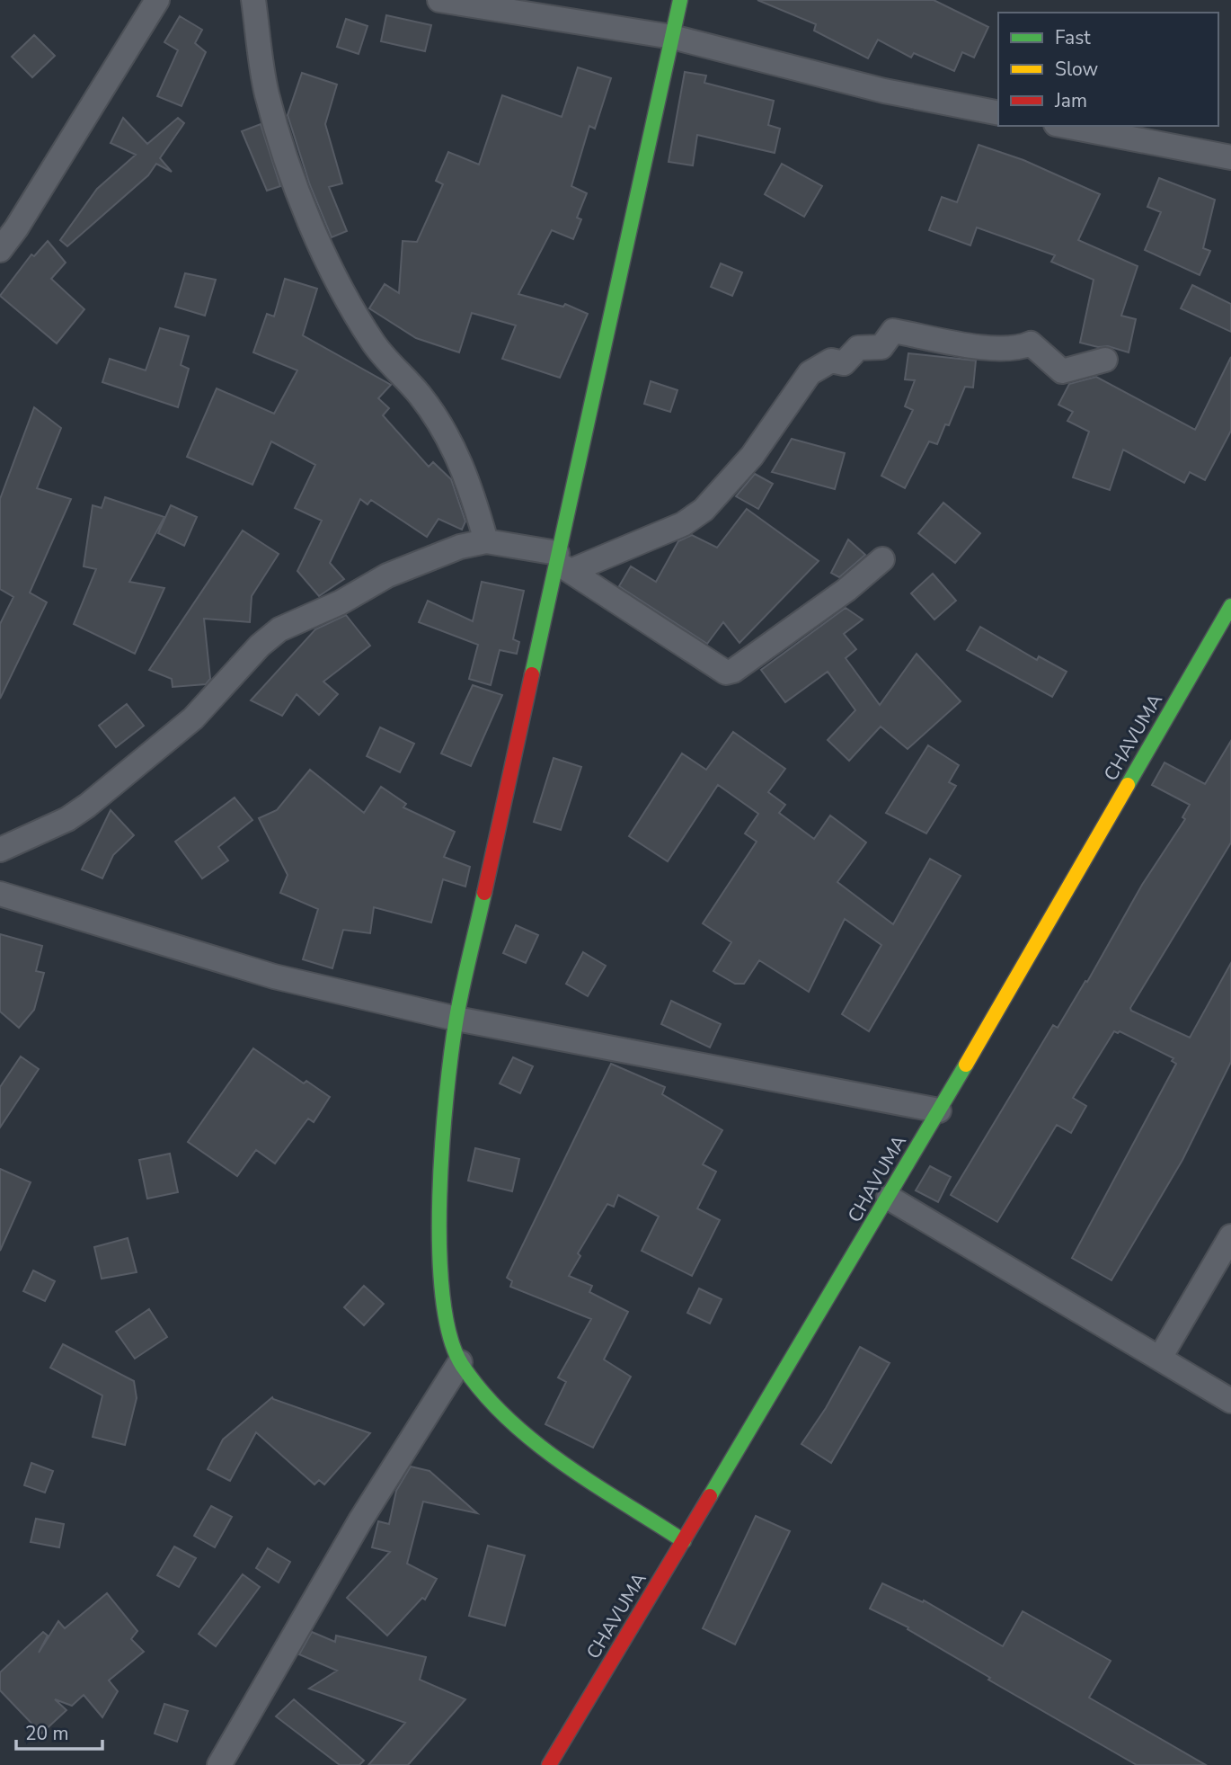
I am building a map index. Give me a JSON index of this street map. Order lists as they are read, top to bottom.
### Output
{
  "streets": {
    "street": ["CHAVUMA"]
  },
  "legend": ["Fast", "Slow", "Jam"],
  "scale_bar": "20 m"
}
